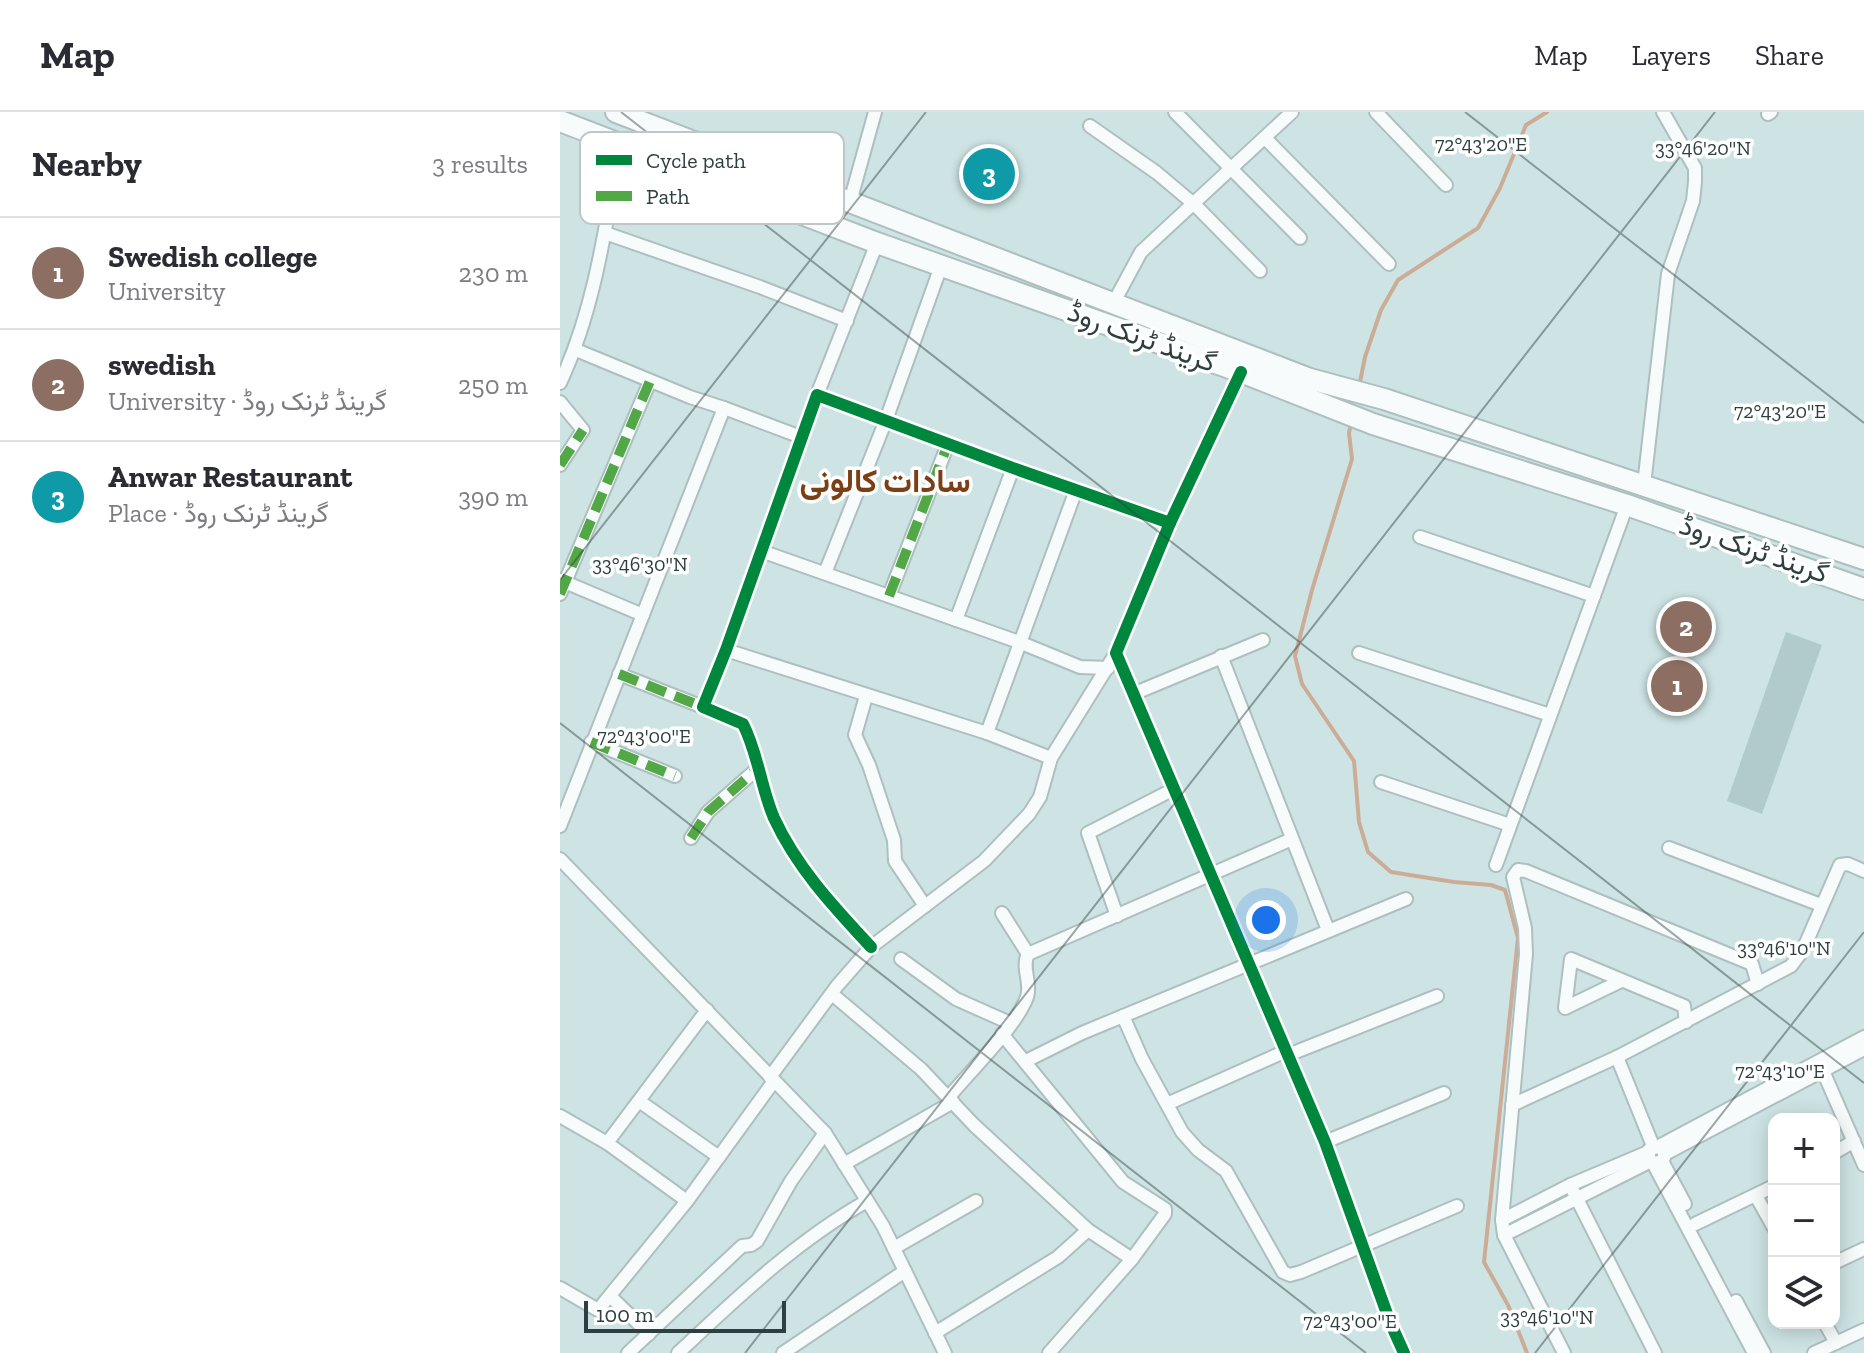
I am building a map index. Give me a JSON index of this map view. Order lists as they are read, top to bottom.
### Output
{
  "streets": {
    "highway": ["گرینڈ ٹرنک روڈ"]
  },
  "districts": ["سادات کالونی"],
  "legend": ["Cycle path", "Path"],
  "scale_bar": "100 m",
  "page": {
    "header": "Map",
    "nav": ["Map", "Layers", "Share"],
    "heading": ["Nearby", "3 results"],
    "pins": ["3", "2", "1"],
    "list": [
      {
        "mark": "1",
        "name": "Swedish college",
        "note": "University",
        "value": "230 m"
      },
      {
        "mark": "2",
        "name": "swedish",
        "note": "University · گرینڈ ٹرنک روڈ",
        "value": "250 m"
      },
      {
        "mark": "3",
        "name": "Anwar Restaurant",
        "note": "Place · گرینڈ ٹرنک روڈ",
        "value": "390 m"
      }
    ],
    "map_buttons": ["+", "−"],
    "scale": "100 m"
  },
  "coordinates": [
    "72°43'20\"E",
    "33°46'20\"N",
    "33°46'30\"N",
    "72°43'00\"E",
    "33°46'10\"N",
    "72°43'10\"E"
  ]
}
